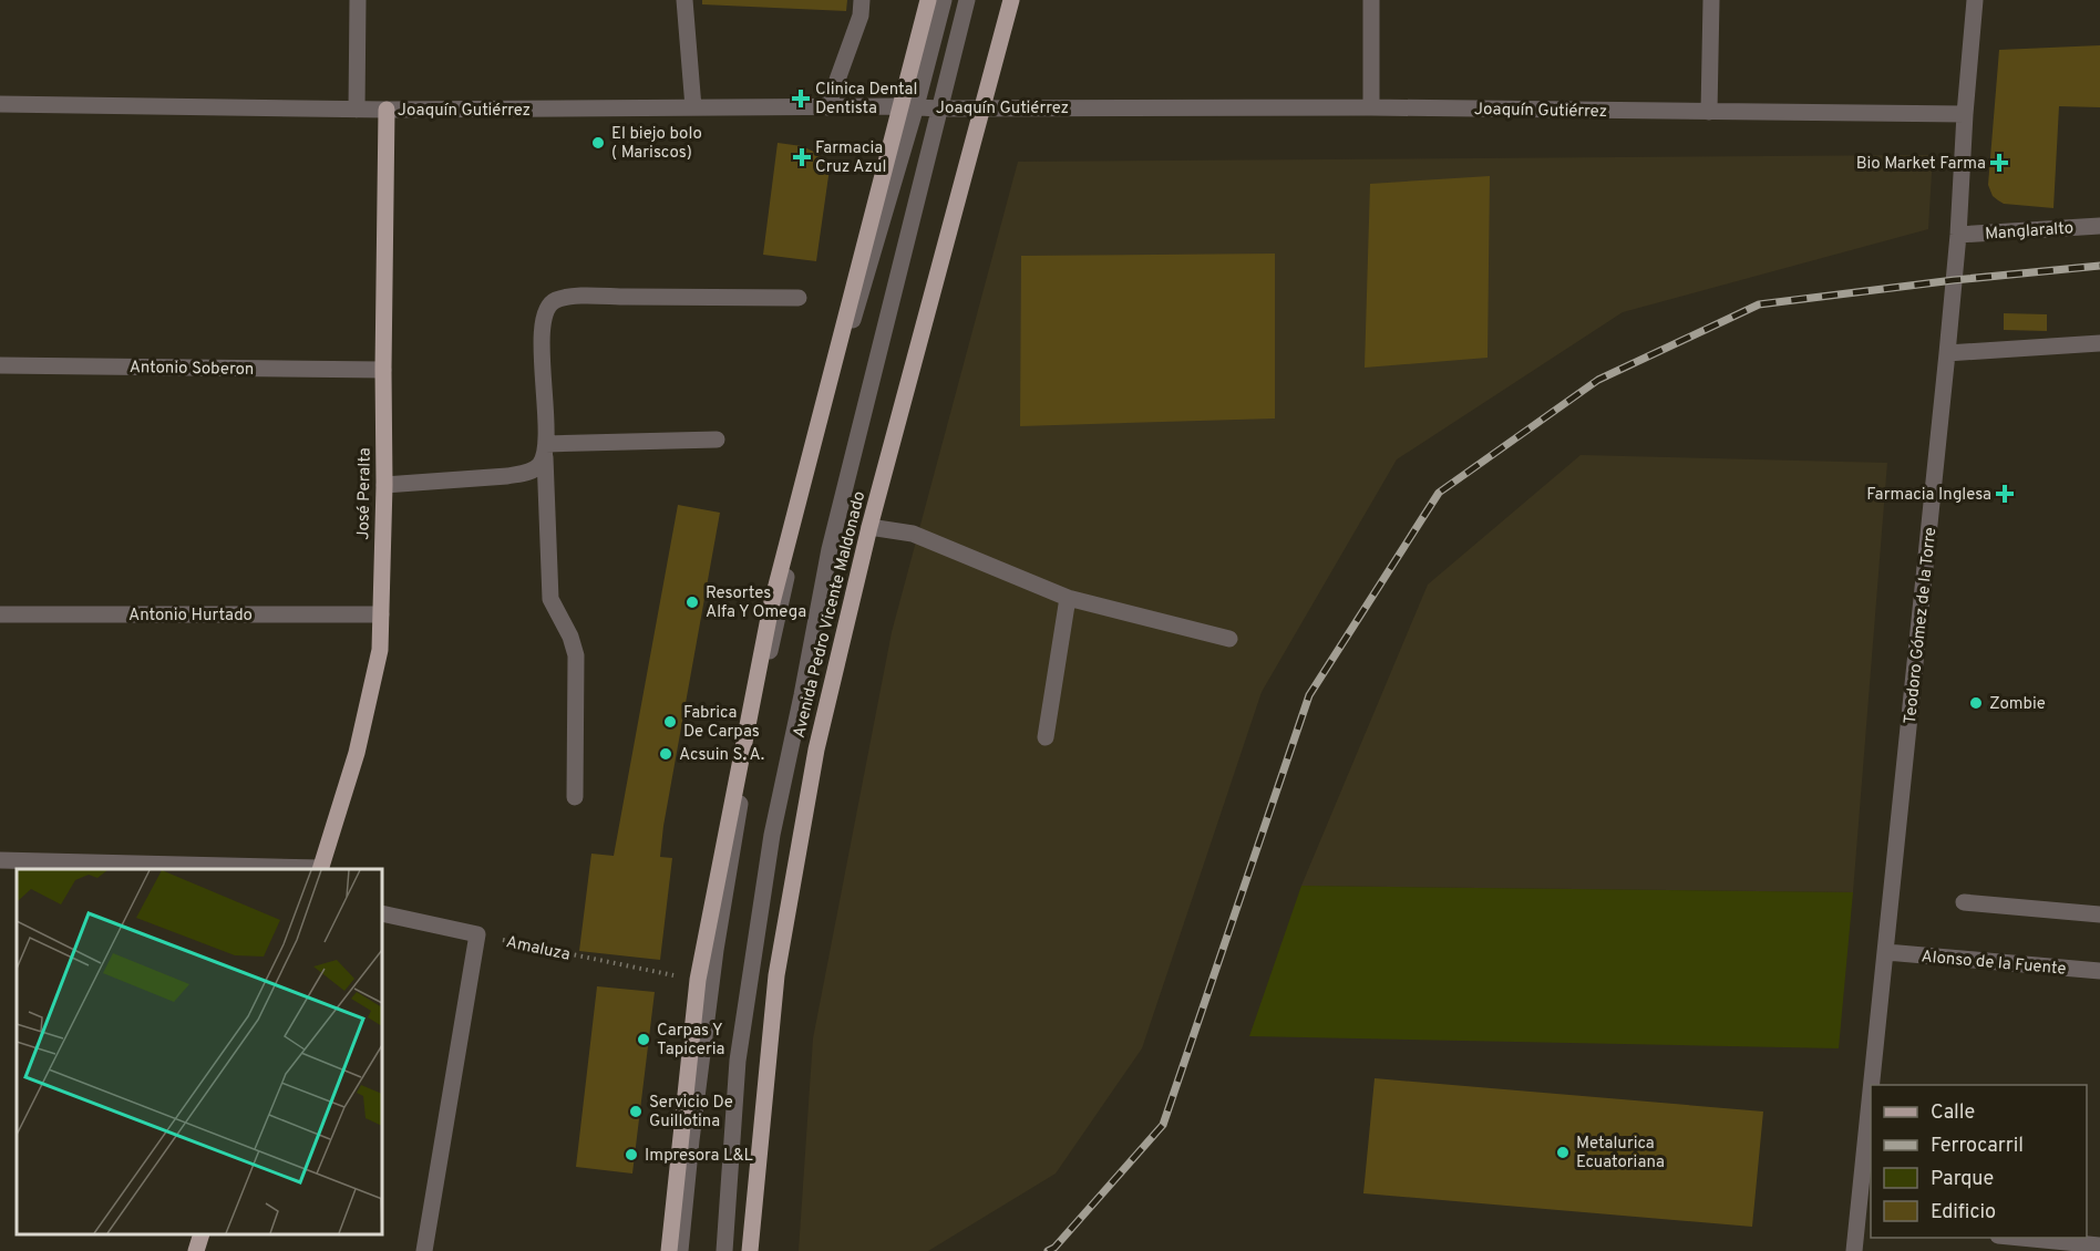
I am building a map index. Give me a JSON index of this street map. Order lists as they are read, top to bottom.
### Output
{
  "streets": {
    "main road": ["José Peralta", "Avenida Pedro Vicente Maldonado"],
    "street": [
      "Joaquín Gutiérrez",
      "Manglaralto",
      "Antonio Soberon",
      "Antonio Hurtado",
      "Teodoro Gómez de la Torre",
      "Alonso de la Fuente"
    ],
    "path": ["Amaluza"]
  },
  "crossings": [
    ["Joaquín Gutiérrez", "José Peralta"],
    ["Joaquín Gutiérrez", "Avenida Pedro Vicente Maldonado"],
    ["Joaquín Gutiérrez", "Teodoro Gómez de la Torre"],
    ["Manglaralto", "Teodoro Gómez de la Torre"],
    ["Antonio Soberon", "José Peralta"],
    ["José Peralta", "Antonio Hurtado"],
    ["Teodoro Gómez de la Torre", "Alonso de la Fuente"]
  ],
  "places": {
    "health": [
      "Clinica Dental Dentista",
      "Farmacia Cruz Azul",
      "Bio Market Farma",
      "Farmacia Inglesa"
    ],
    "other": [
      "El biejo bolo ( Mariscos)",
      "Resortes Alfa Y Omega",
      "Zombie",
      "Fabrica De Carpas",
      "Acsuin S. A.",
      "Carpas Y Tapiceria",
      "Servicio De Guillotina",
      "Metalurica Ecuatoriana",
      "Impresora L&L"
    ]
  },
  "legend": [
    "Calle",
    "Ferrocarril",
    "Parque",
    "Edificio"
  ]
}
